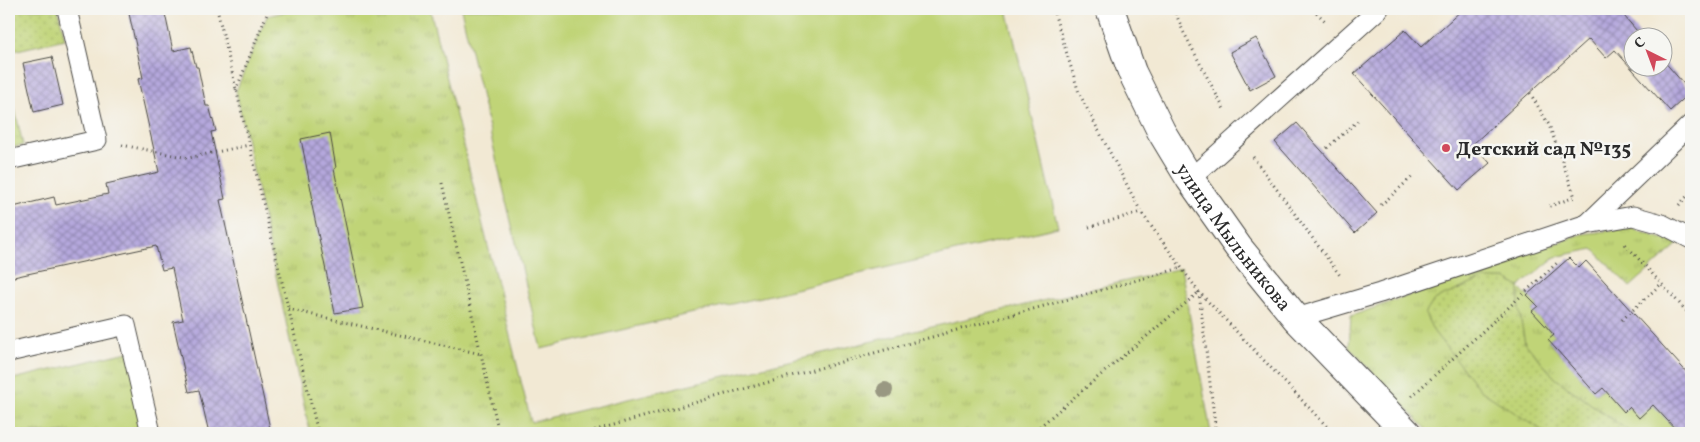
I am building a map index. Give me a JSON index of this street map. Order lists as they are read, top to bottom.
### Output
{
  "streets": {
    "street": ["улица Мыльникова"]
  },
  "places": ["Детский сад №135"],
  "north": "top left"
}
